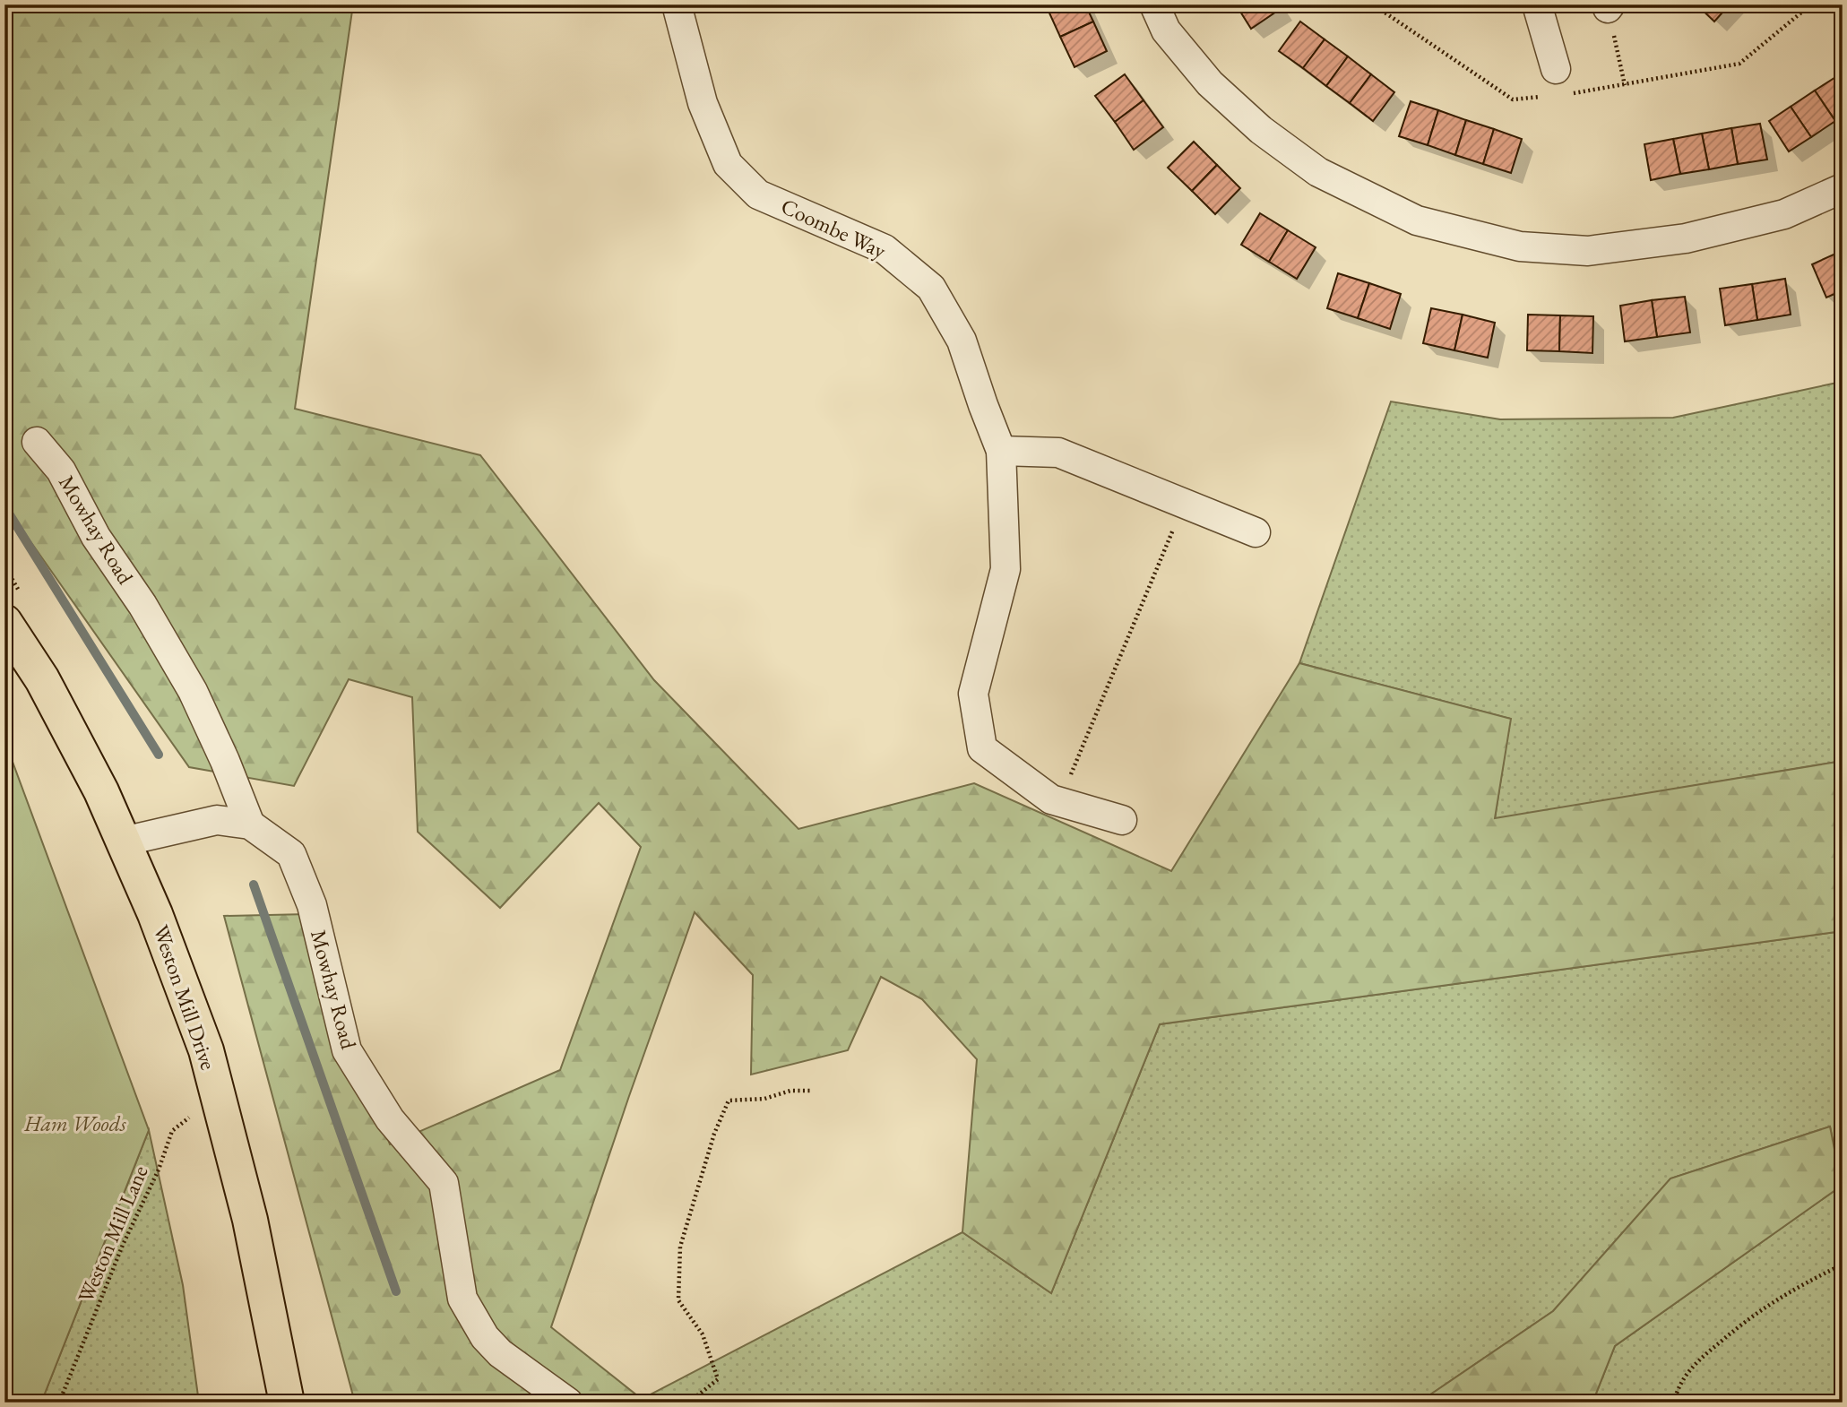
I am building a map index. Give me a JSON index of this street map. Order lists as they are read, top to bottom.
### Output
{
  "streets": {
    "main road": ["Weston Mill Drive"],
    "street": ["Coombe Way", "Mowhay Road"],
    "path": ["Weston Mill Lane"]
  },
  "crossings": [
    ["Mowhay Road", "Weston Mill Drive"],
    ["Weston Mill Drive", "Weston Mill Lane"]
  ],
  "parks": ["Ham Woods"]
}
